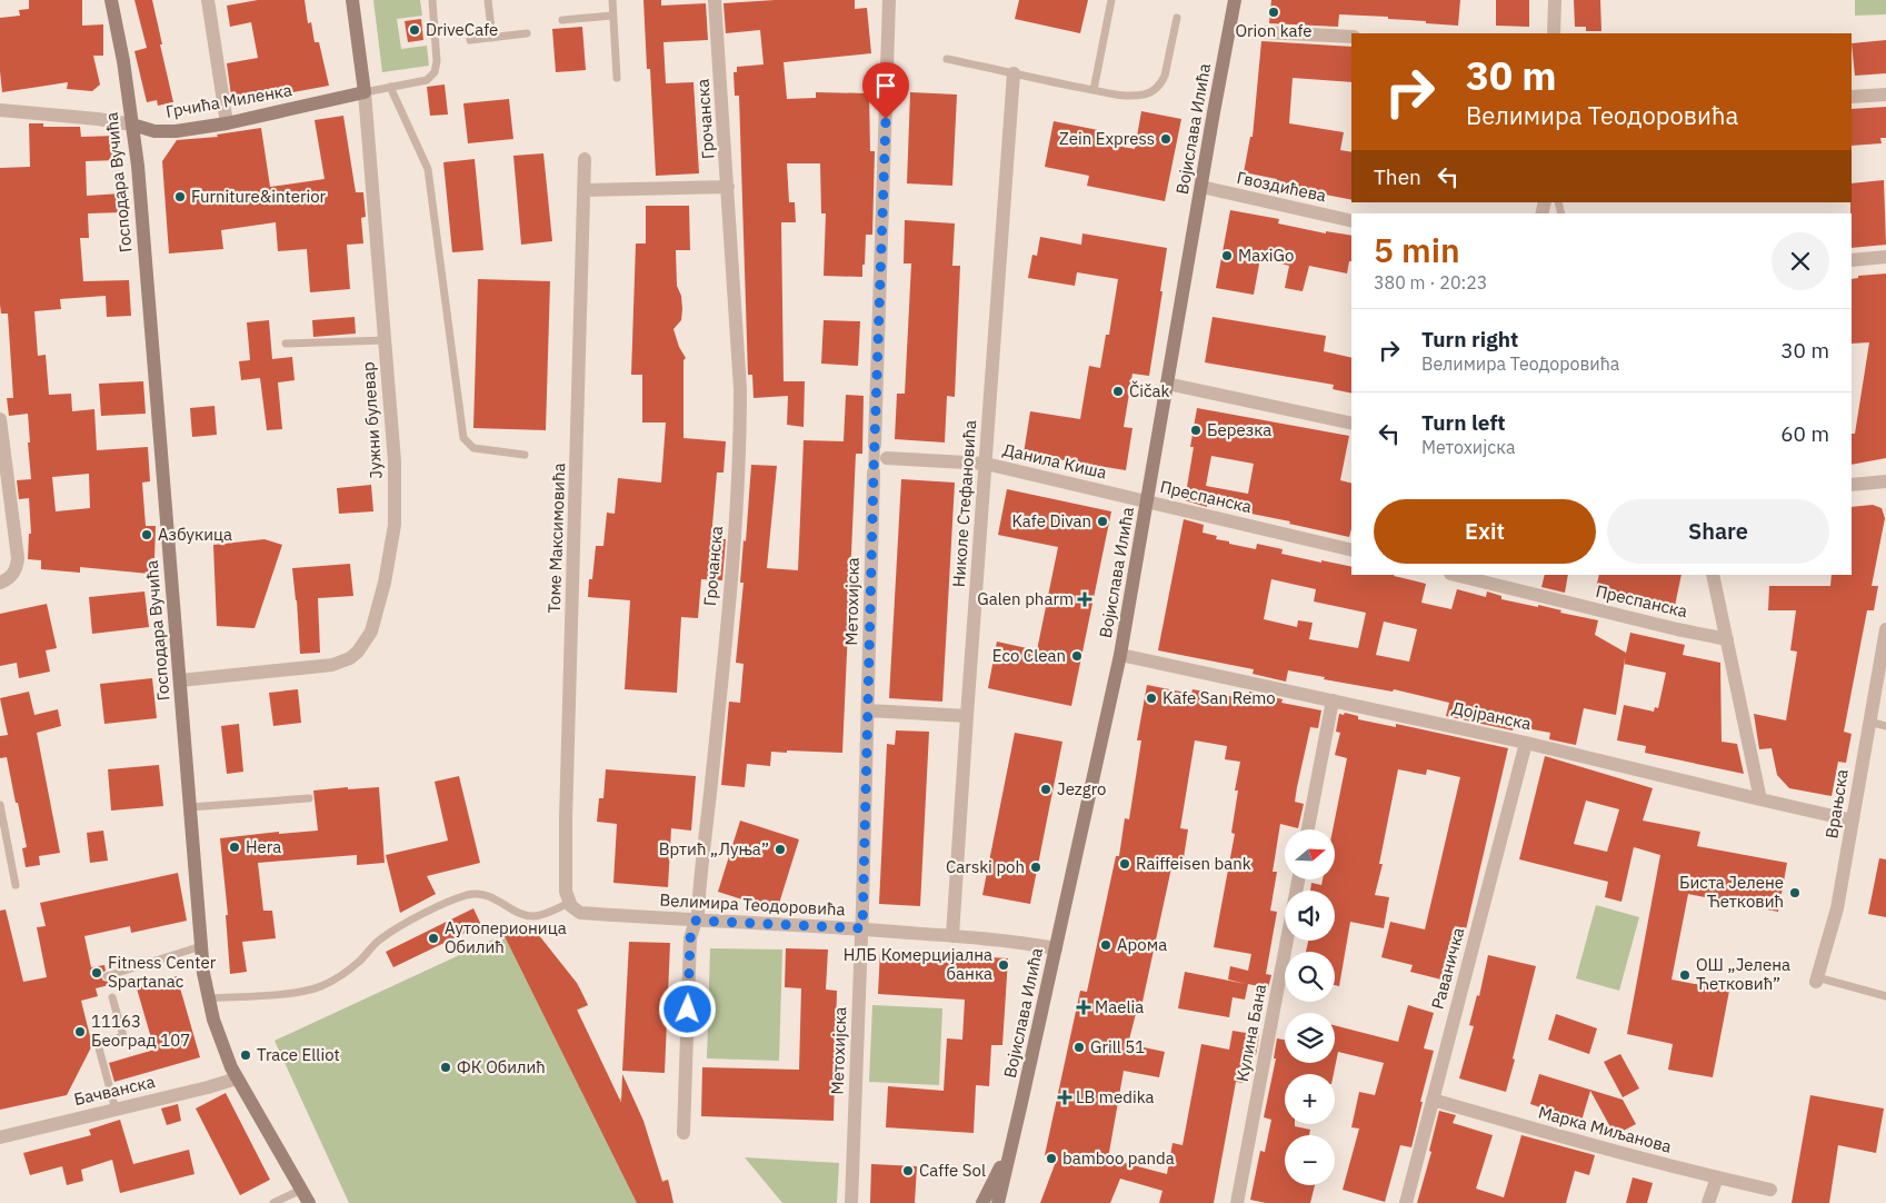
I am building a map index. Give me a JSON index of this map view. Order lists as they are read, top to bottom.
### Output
{
  "streets": {
    "main road": [
      "Грчића Миленка",
      "Војислава Илића",
      "Господара Вучића",
      "Јужни булевар"
    ],
    "street": [
      "Грочанска",
      "Гвоздићева",
      "Данила Киша",
      "Преспанска",
      "Николе Стефановића",
      "Томе Максимовића",
      "Метохијска",
      "Дојранска",
      "Врањска",
      "Велимира Теодоровића",
      "Раваничка",
      "Кулина Бана",
      "Бачванска",
      "Марка Миљанова"
    ]
  },
  "crossings": [
    ["Грчића Миленка", "Господара Вучића"],
    ["Грчића Миленка", "Јужни булевар"],
    ["Грочанска", "Велимира Теодоровића"],
    ["Војислава Илића", "Гвоздићева"],
    ["Војислава Илића", "Данила Киша"],
    ["Војислава Илића", "Преспанска"],
    ["Војислава Илића", "Дојранска"],
    ["Војислава Илића", "Велимира Теодоровића"],
    ["Господара Вучића", "Јужни булевар"],
    ["Господара Вучића", "Бачванска"],
    ["Данила Киша", "Преспанска"],
    ["Данила Киша", "Николе Стефановића"],
    ["Николе Стефановића", "Велимира Теодоровића"],
    ["Томе Максимовића", "Велимира Теодоровића"],
    ["Метохијска", "Велимира Теодоровића"],
    ["Дојранска", "Врањска"],
    ["Дојранска", "Раваничка"],
    ["Раваничка", "Марка Миљанова"]
  ],
  "places": {
    "other": [
      "Orion kafe",
      "DriveCafe",
      "Zein Express",
      "Furniture&interior",
      "MaxiGo",
      "Čičak",
      "Березка",
      "Kafe Divan",
      "Азбукица",
      "Eco Clean",
      "Kafe San Remo",
      "Jezgro",
      "Hera",
      "Вртић „Луња”",
      "Raiffeisen bank",
      "Carski poh",
      "Биста Јелене Ћетковић",
      "Аутоперионица Обилић",
      "Арома",
      "НЛБ Комерцијална банка",
      "Fitness Center Spartanac",
      "ОШ „Јелена Ћетковић”",
      "11163 Београд 107",
      "Grill 51",
      "Trace Elliot",
      "ФК Обилић",
      "bamboo panda",
      "Caffe Sol"
    ],
    "health": ["Galen pharm", "Maelia", "LB medika"]
  },
  "north": "right",
  "page": {
    "turn": ["30 m", "Велимира Теодоровића"],
    "then": "Then",
    "heading": ["5 min", "380 m · 20:23"],
    "list": [
      {
        "name": "Turn right",
        "note": "Велимира Теодоровића",
        "value": "30 m"
      },
      {
        "name": "Turn left",
        "note": "Метохијска",
        "value": "60 m"
      }
    ],
    "buttons": ["Exit", "Share"],
    "map_buttons": ["+", "−"]
  }
}
